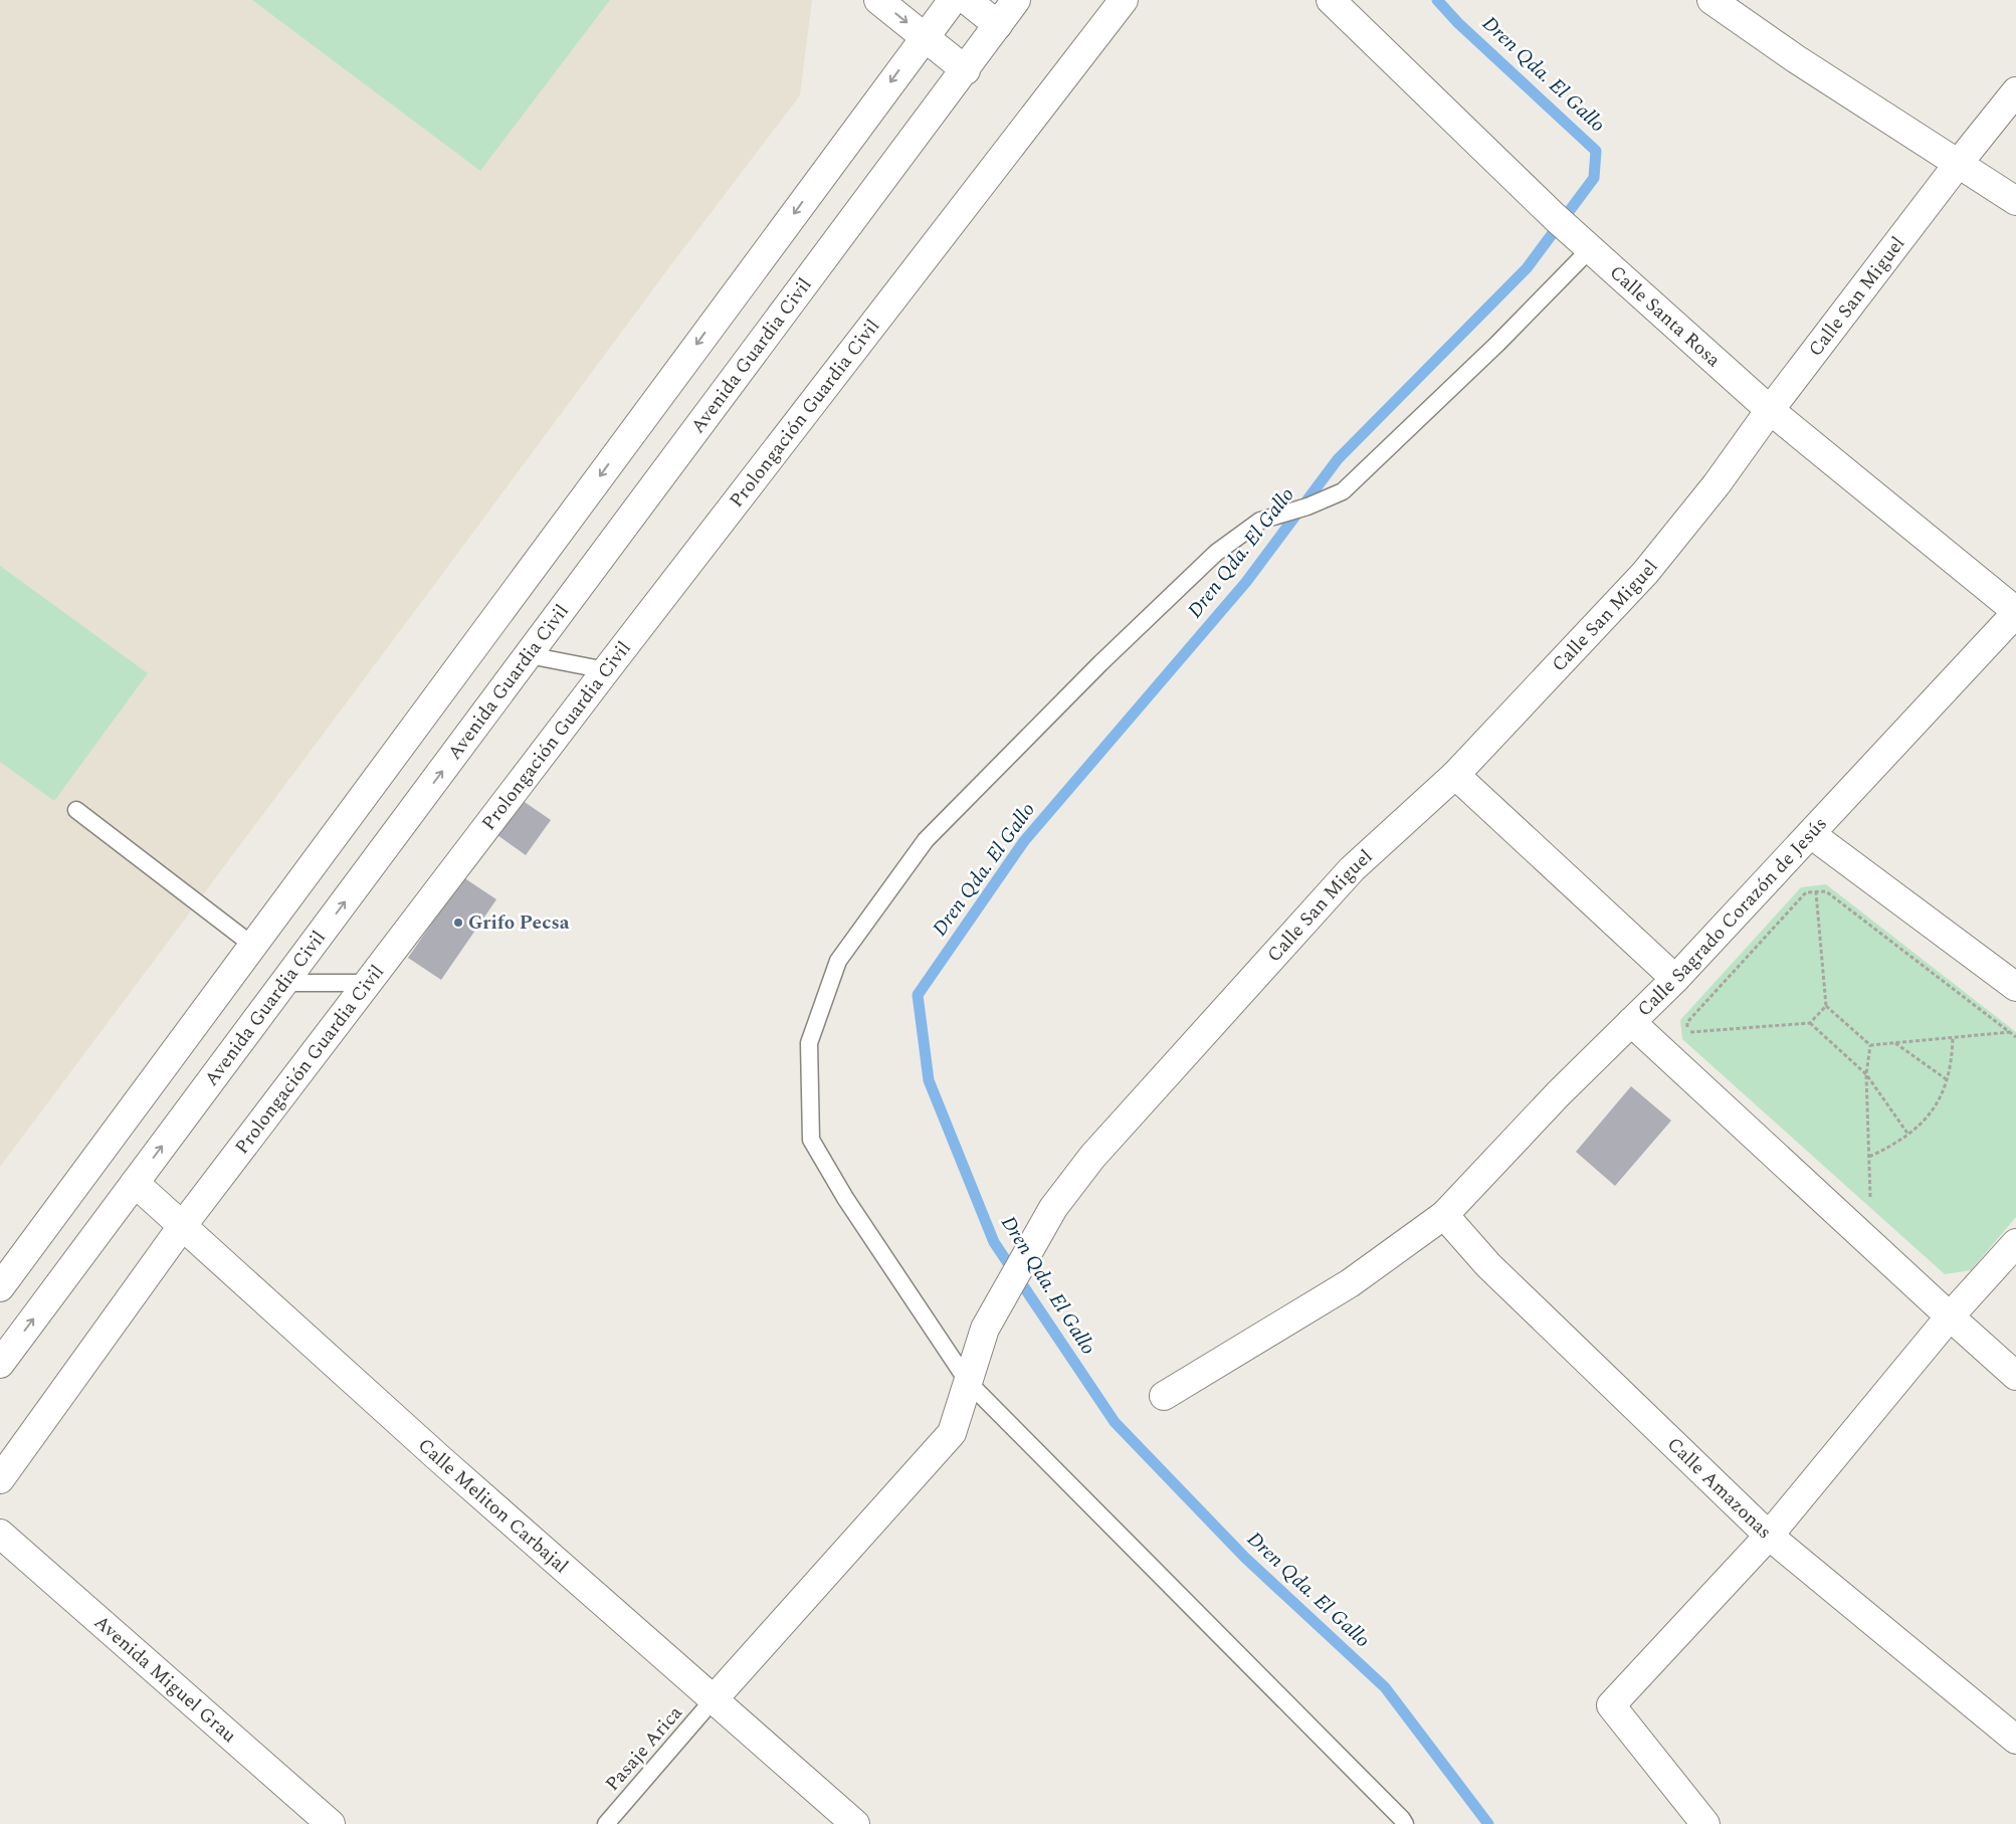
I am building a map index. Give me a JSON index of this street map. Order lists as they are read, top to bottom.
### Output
{
  "streets": {
    "main road": [
      "Calle San Miguel",
      "Calle Santa Rosa",
      "Avenida Guardia Civil",
      "Prolongación Guardia Civil",
      "Calle Sagrado Corazón de Jesús",
      "Calle Amazonas",
      "Calle Meliton Carbajal",
      "Avenida Miguel Grau"
    ],
    "lane": ["Pasaje Arica"]
  },
  "crossings": [
    ["Calle San Miguel", "Calle Santa Rosa"],
    ["Calle San Miguel", "Calle Meliton Carbajal"],
    ["Calle San Miguel", "Pasaje Arica"],
    ["Calle Santa Rosa", "Calle Sagrado Corazón de Jesús"],
    ["Avenida Guardia Civil", "Calle Meliton Carbajal"],
    ["Prolongación Guardia Civil", "Calle Meliton Carbajal"],
    ["Calle Sagrado Corazón de Jesús", "Calle Amazonas"],
    ["Calle Meliton Carbajal", "Pasaje Arica"]
  ],
  "water": ["Dren Qda. El Gallo"],
  "places": ["Grifo Pecsa"]
}
